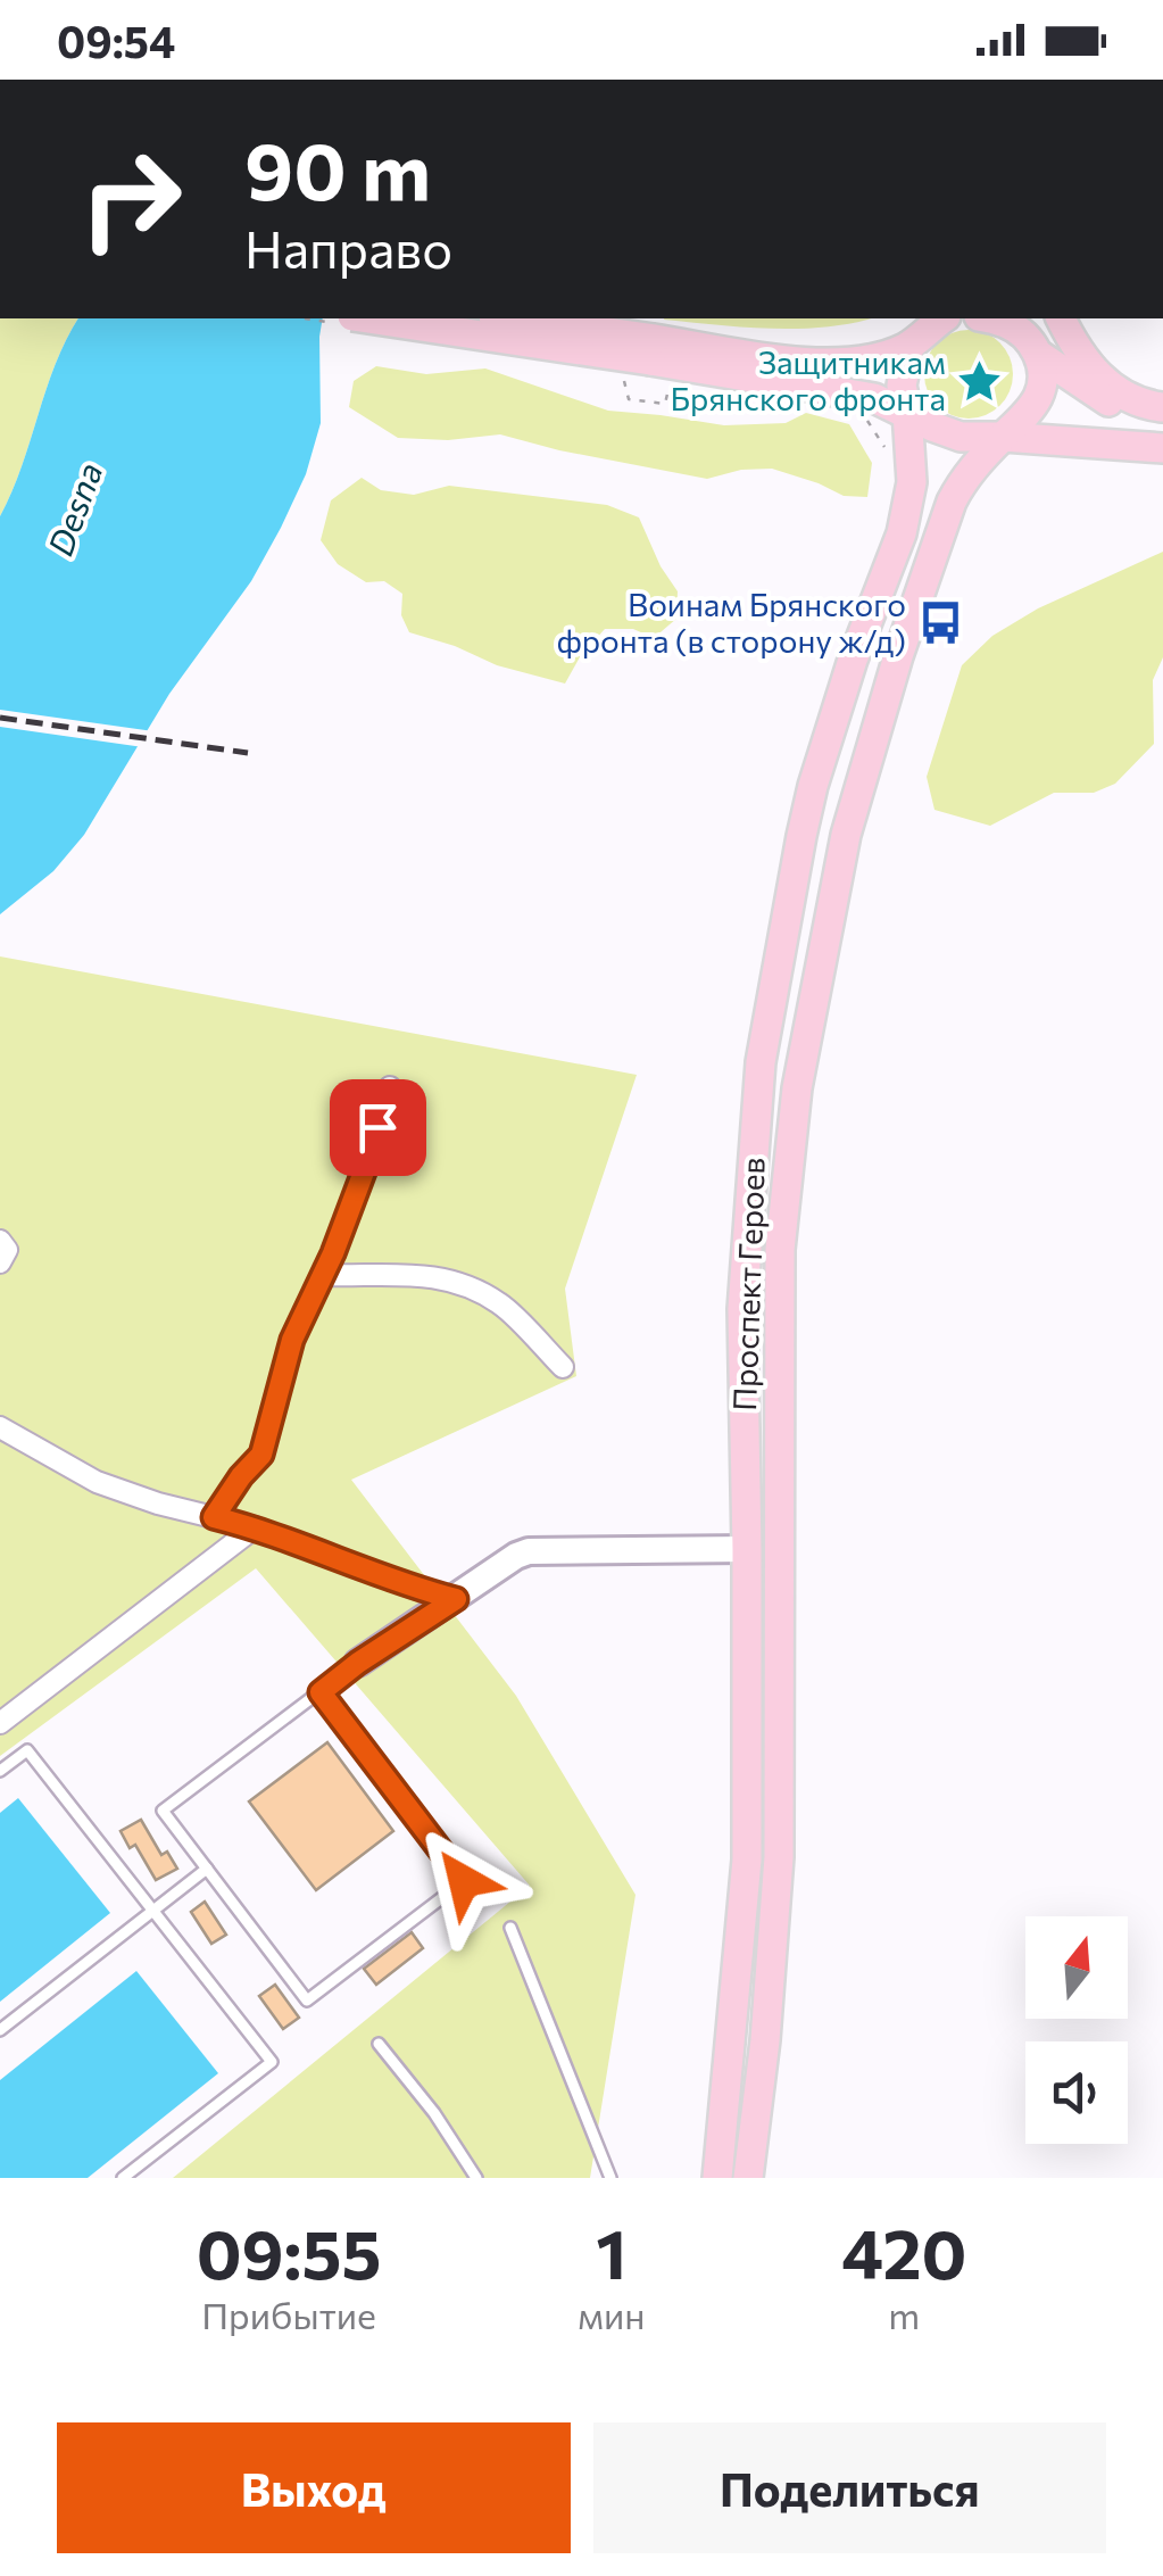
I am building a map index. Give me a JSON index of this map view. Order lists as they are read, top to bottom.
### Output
{
  "streets": {
    "main road": ["Проспект Героев"]
  },
  "water": ["Desna"],
  "places": {
    "place": ["Защитникам Брянского фронта"],
    "bus stop": ["Воинам Брянского фронта (в сторону ж/д)"]
  },
  "north": "top",
  "page": {
    "status": "09:54",
    "turn": ["90 m", "Направо"],
    "eta": [
      "09:55",
      "Прибытие",
      "1",
      "мин",
      "420",
      "m"
    ],
    "buttons": ["Выход", "Поделиться"]
  }
}
